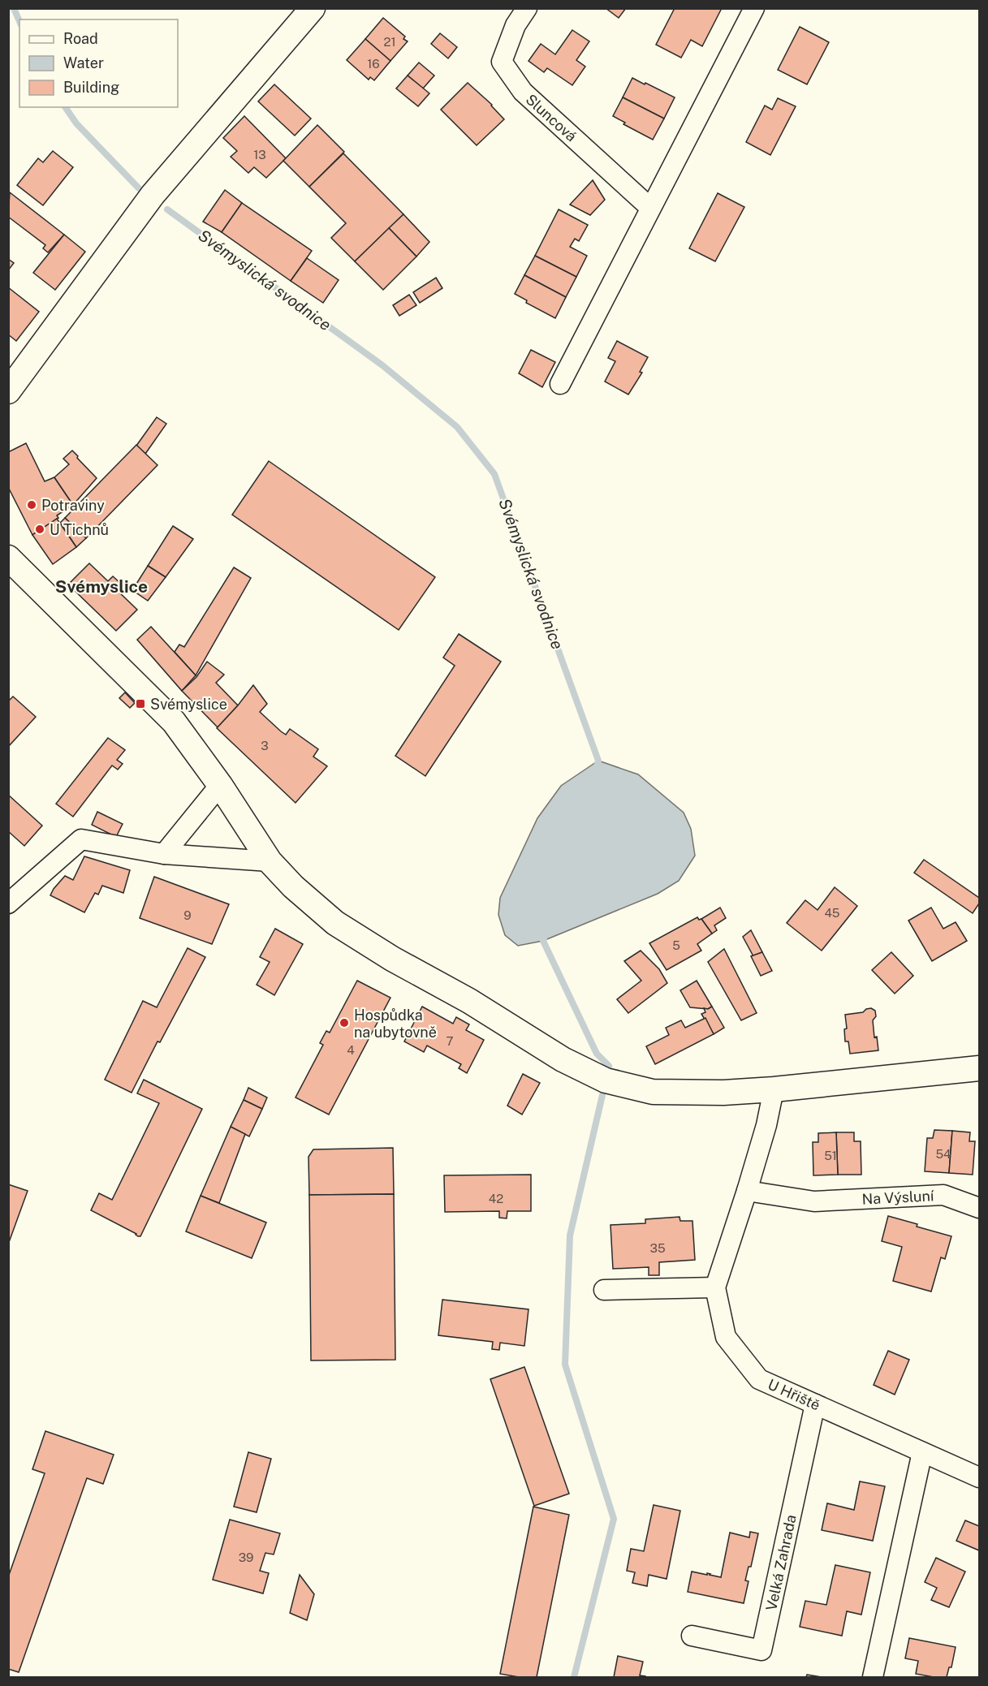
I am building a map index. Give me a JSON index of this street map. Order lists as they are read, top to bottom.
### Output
{
  "streets": {
    "street": [
      "Sluncová",
      "Na Výsluní",
      "U Hřiště",
      "Velká Zahrada"
    ]
  },
  "crossings": [
    ["U Hřiště", "Velká Zahrada"]
  ],
  "districts": ["Svémyslice"],
  "water": ["Svémyslická svodnice"],
  "places": {
    "other": ["Potraviny", "U Tichnů", "Hospůdka na ubytovně"],
    "transit": ["Svémyslice"]
  },
  "house_numbers": [
    "21",
    "16",
    "13",
    "3",
    "45",
    "9",
    "5",
    "7",
    "4",
    "54",
    "51",
    "42",
    "35",
    "39"
  ],
  "legend": ["Road", "Water", "Building"]
}
